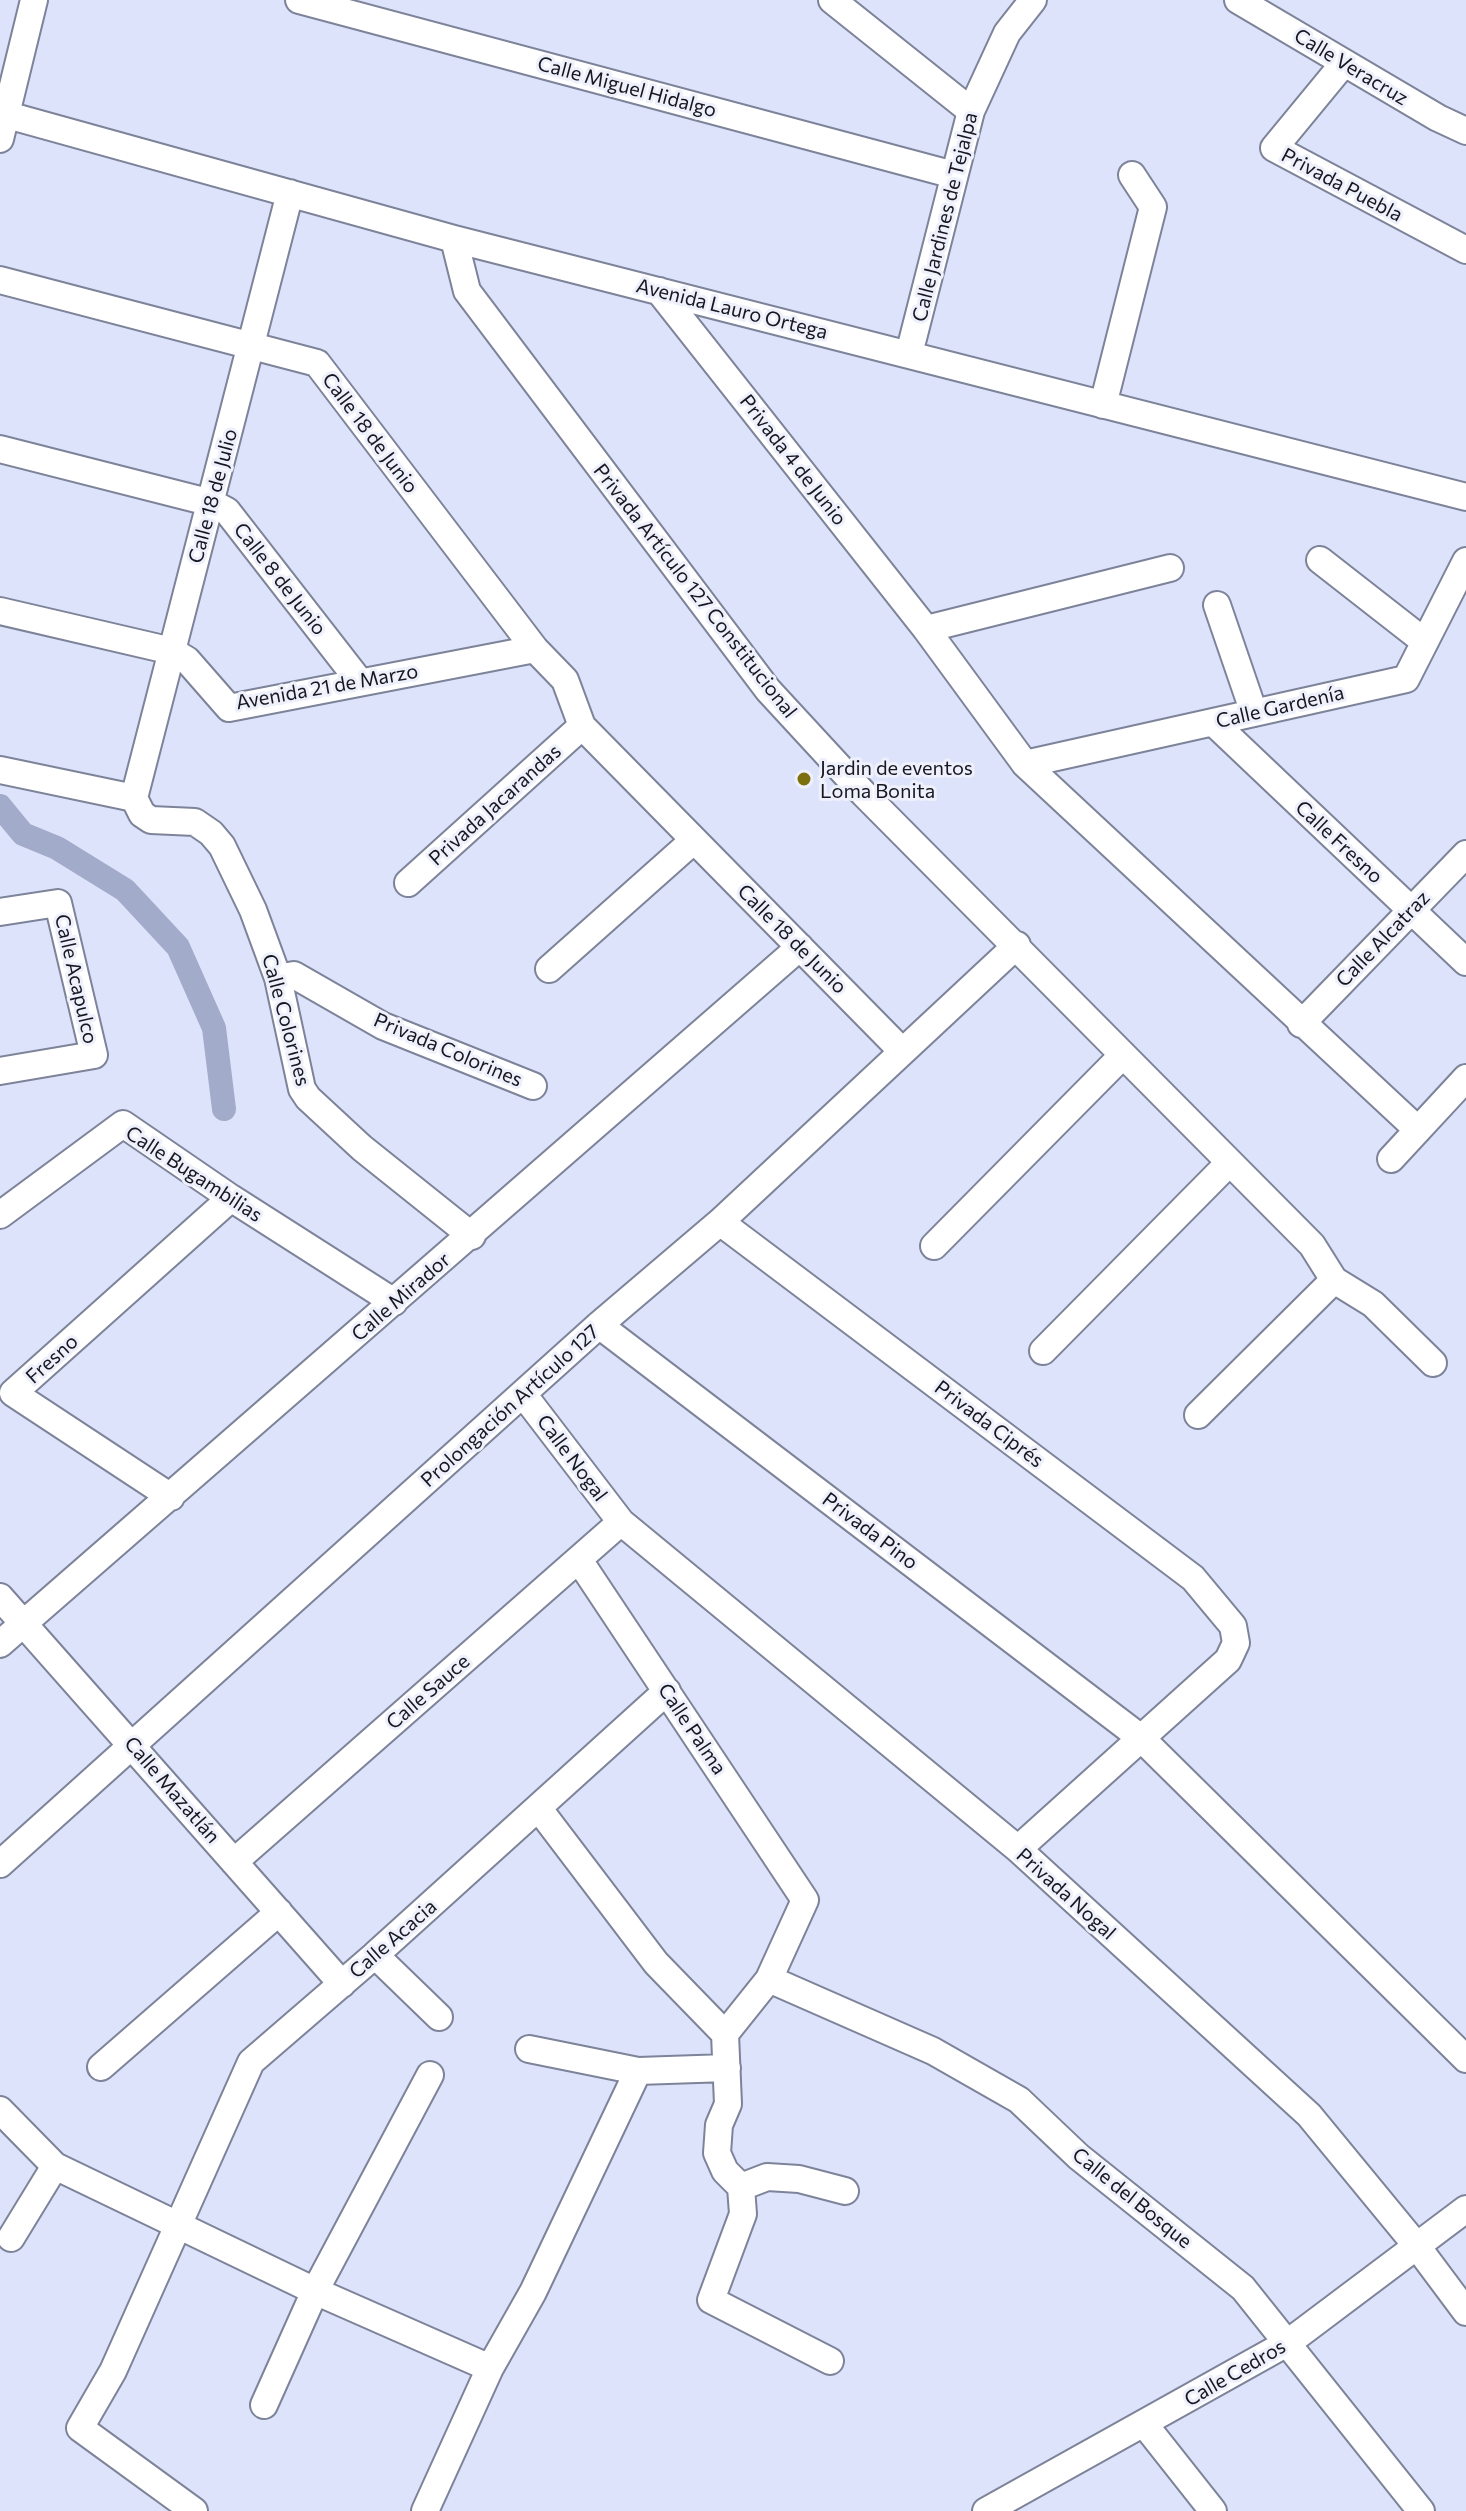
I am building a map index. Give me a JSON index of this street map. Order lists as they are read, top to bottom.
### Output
{
  "streets": {
    "street": [
      "Calle Veracruz",
      "Calle Miguel Hidalgo",
      "Privada Puebla",
      "Calle Jardines de Tejalpa",
      "Avenida Lauro Ortega",
      "Calle 18 de Junio",
      "Privada 4 de Junio",
      "Calle 18 de Julio",
      "Calle 8 de Junio",
      "Privada Artículo 127 Constitucional",
      "Avenida 21 de Marzo",
      "Calle Gardenía",
      "Privada Jacarandas",
      "Calle Fresno",
      "Calle Alcatraz",
      "Calle Acapulco",
      "Calle Colorines",
      "Privada Colorines",
      "Calle Bugambilias",
      "Calle Mirador",
      "Fresno",
      "Prolongación Artículo 127",
      "Privada Ciprés",
      "Calle Nogal",
      "Privada Pino",
      "Calle Sauce",
      "Calle Palma",
      "Calle Mazatlán",
      "Privada Nogal",
      "Calle Acacia",
      "Calle del Bosque",
      "Calle Cedros"
    ]
  },
  "crossings": [
    ["Calle Veracruz", "Privada Puebla"],
    ["Calle Miguel Hidalgo", "Calle Jardines de Tejalpa"],
    ["Calle Jardines de Tejalpa", "Avenida Lauro Ortega"],
    ["Avenida Lauro Ortega", "Privada 4 de Junio"],
    ["Avenida Lauro Ortega", "Calle 18 de Julio"],
    ["Avenida Lauro Ortega", "Privada Artículo 127 Constitucional"],
    ["Calle 18 de Junio", "Calle 18 de Julio"],
    ["Calle 18 de Junio", "Avenida 21 de Marzo"],
    ["Calle 18 de Junio", "Privada Jacarandas"],
    ["Calle 18 de Junio", "Calle Mirador"],
    ["Calle 18 de Junio", "Prolongación Artículo 127"],
    ["Privada 4 de Junio", "Calle Gardenía"],
    ["Privada 4 de Junio", "Calle Alcatraz"],
    ["Calle 18 de Julio", "Calle 8 de Junio"],
    ["Calle 18 de Julio", "Avenida 21 de Marzo"],
    ["Calle 18 de Julio", "Calle Colorines"],
    ["Calle 8 de Junio", "Avenida 21 de Marzo"],
    ["Privada Artículo 127 Constitucional", "Prolongación Artículo 127"],
    ["Calle Gardenía", "Calle Fresno"],
    ["Calle Fresno", "Calle Alcatraz"],
    ["Calle Colorines", "Privada Colorines"],
    ["Calle Colorines", "Calle Mirador"],
    ["Calle Bugambilias", "Calle Mirador"],
    ["Calle Bugambilias", "Fresno"],
    ["Calle Mirador", "Fresno"],
    ["Calle Mirador", "Calle Mazatlán"],
    ["Prolongación Artículo 127", "Privada Ciprés"],
    ["Prolongación Artículo 127", "Calle Nogal"],
    ["Prolongación Artículo 127", "Privada Pino"],
    ["Prolongación Artículo 127", "Calle Mazatlán"],
    ["Privada Ciprés", "Privada Pino"],
    ["Calle Nogal", "Calle Sauce"],
    ["Calle Nogal", "Privada Nogal"],
    ["Calle Sauce", "Calle Palma"],
    ["Calle Sauce", "Calle Mazatlán"],
    ["Calle Sauce", "Privada Nogal"],
    ["Calle Palma", "Calle Acacia"],
    ["Calle Palma", "Calle del Bosque"],
    ["Calle Mazatlán", "Calle Acacia"],
    ["Privada Nogal", "Calle Cedros"],
    ["Calle del Bosque", "Calle Cedros"]
  ],
  "places": ["Jardin de eventos Loma Bonita"]
}
